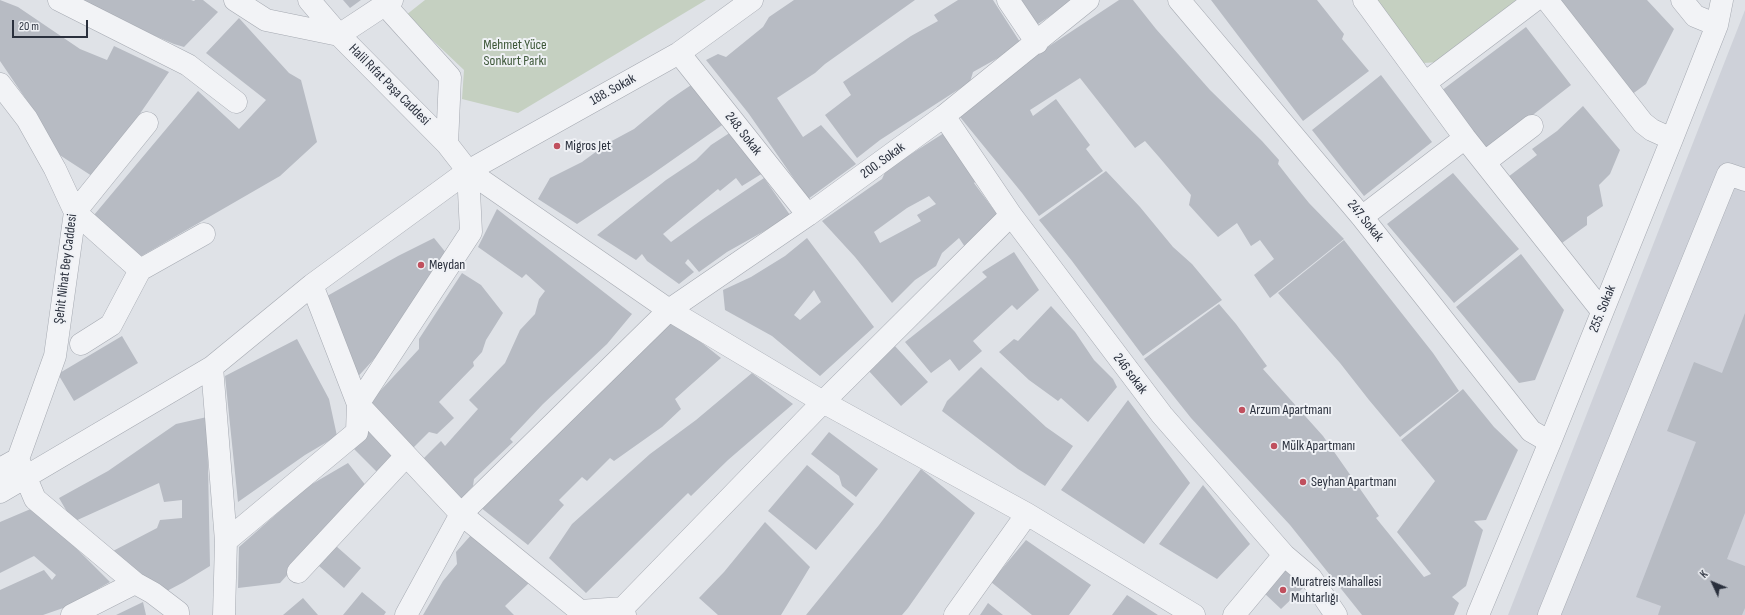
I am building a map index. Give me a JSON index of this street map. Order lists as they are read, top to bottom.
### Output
{
  "streets": {
    "street": [
      "Halil Rıfat Paşa Caddesi",
      "188. Sokak",
      "248. Sokak",
      "200. Sokak",
      "247. Sokak",
      "Şehit Nihat Bey Caddesi",
      "255. Sokak",
      "246 sokak"
    ]
  },
  "crossings": [
    ["Halil Rıfat Paşa Caddesi", "188. Sokak"],
    ["Halil Rıfat Paşa Caddesi", "200. Sokak"],
    ["188. Sokak", "248. Sokak"],
    ["188. Sokak", "Şehit Nihat Bey Caddesi"],
    ["248. Sokak", "200. Sokak"],
    ["200. Sokak", "246 sokak"],
    ["247. Sokak", "255. Sokak"]
  ],
  "parks": ["Mehmet Yüce Sonkurt Parkı"],
  "places": [
    "Migros Jet",
    "Meydan",
    "Arzum Apartmanı",
    "Mülk Apartmanı",
    "Seyhan Apartmanı",
    "Muratreis Mahallesi Muhtarlığı"
  ],
  "scale_bar": "20 m",
  "north": "top left"
}
